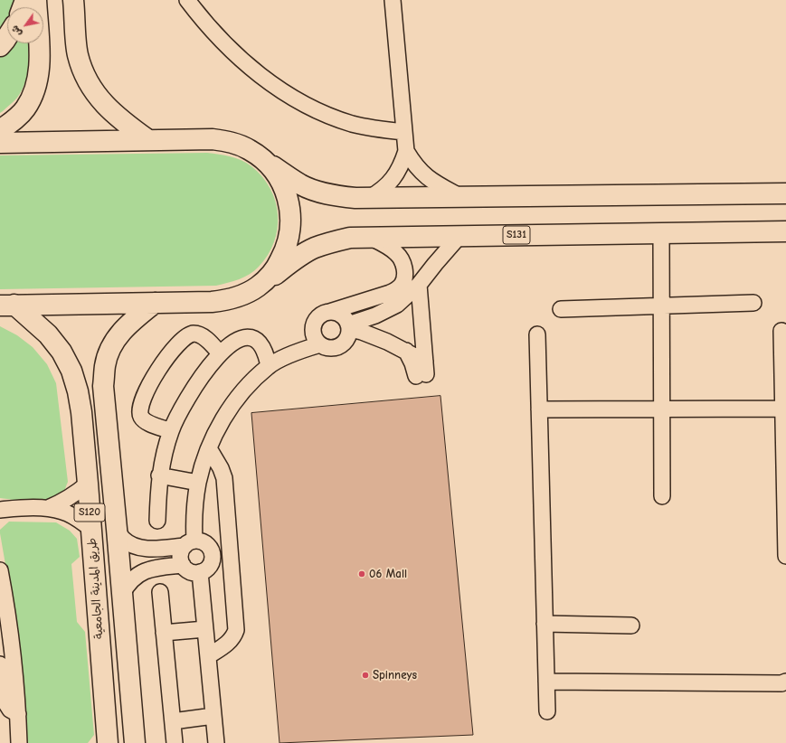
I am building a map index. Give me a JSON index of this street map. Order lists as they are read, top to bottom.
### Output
{
  "streets": {
    "main road": ["S131", "S120", "طريق المدينة الجامعية"]
  },
  "places": ["06 Mall", "Spinneys"],
  "north": "bottom left"
}
